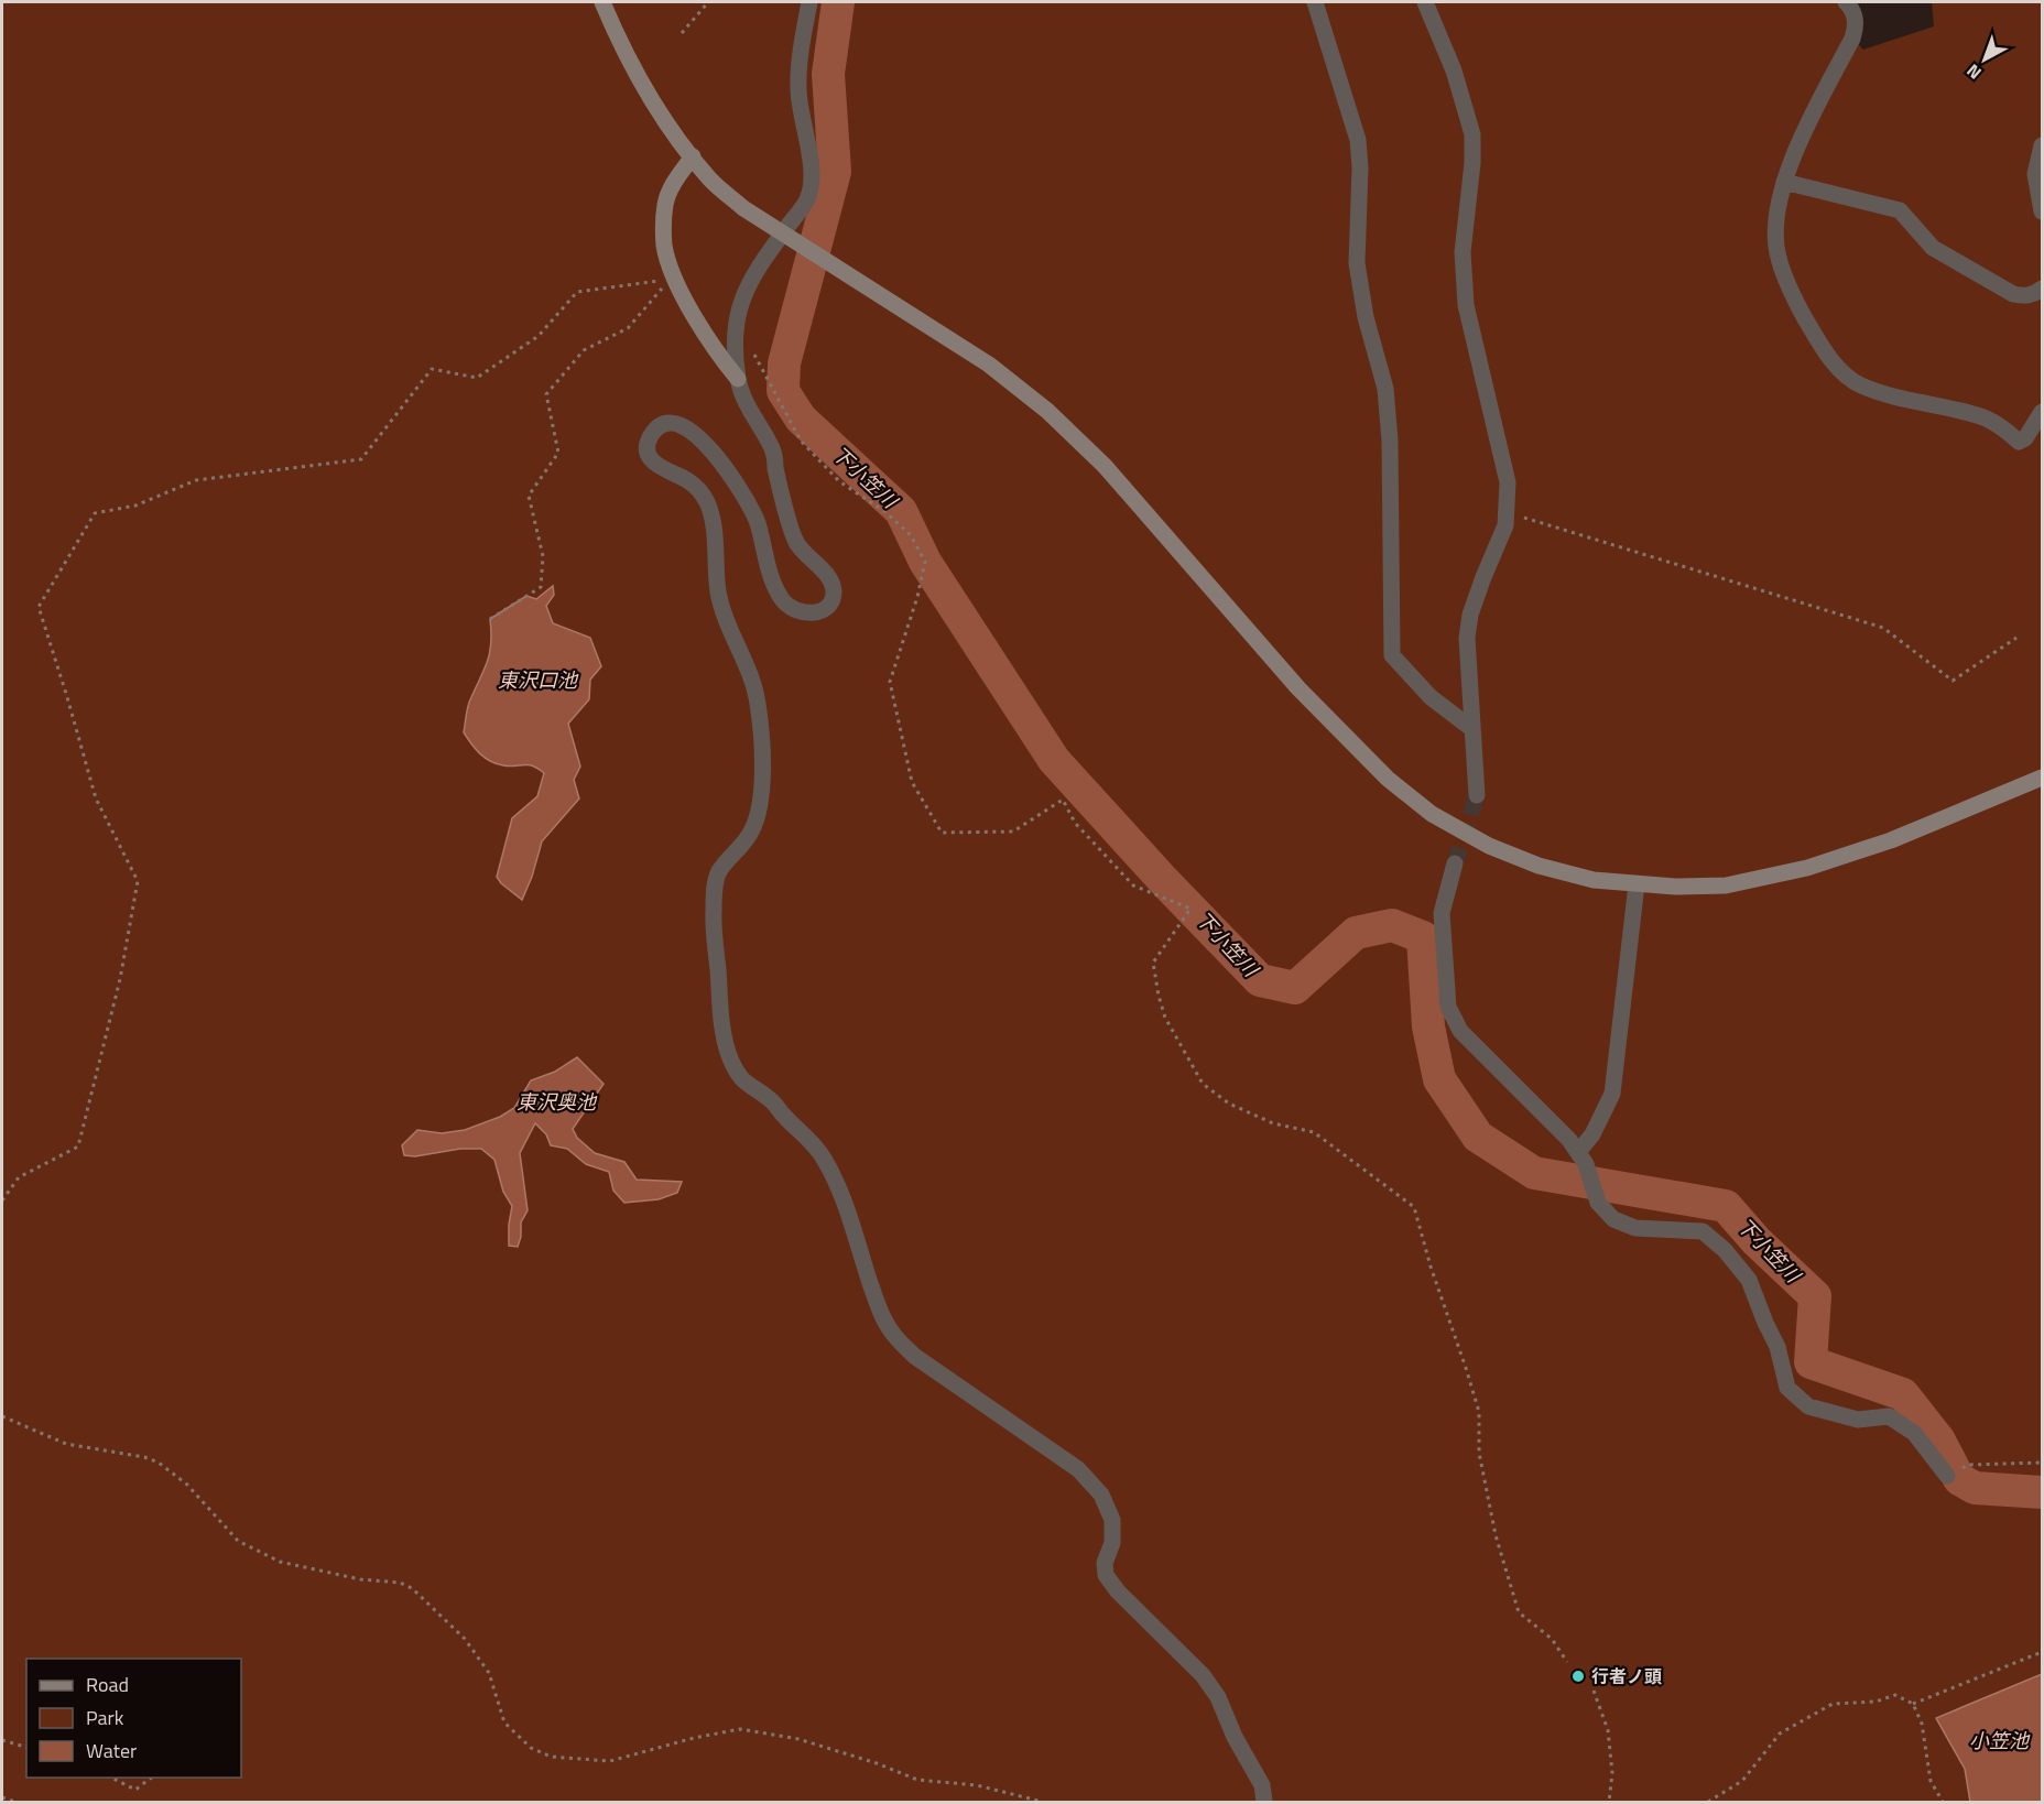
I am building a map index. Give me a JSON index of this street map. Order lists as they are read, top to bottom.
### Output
{
  "water": [
    "下小笠川",
    "東沢口池",
    "東沢奥池",
    "小笠池"
  ],
  "places": ["行者ノ頭"],
  "legend": ["Road", "Park", "Water"],
  "north": "bottom left"
}
